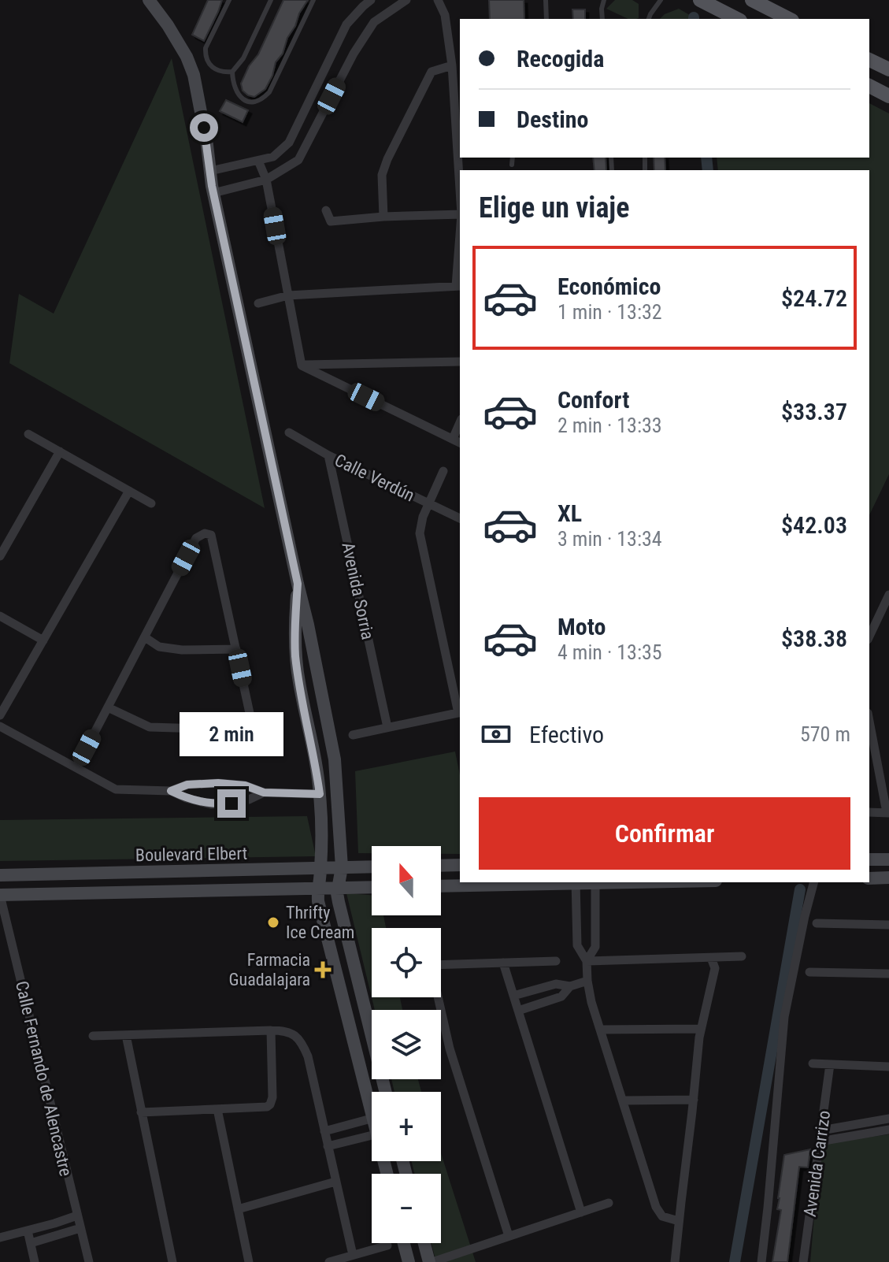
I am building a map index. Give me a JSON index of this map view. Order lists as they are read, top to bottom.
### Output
{
  "streets": {
    "street": [
      "Calle Verdún",
      "Avenida Sorria",
      "Boulevard Elbert",
      "Calle Fernando de Alencastre",
      "Avenida Carrizo"
    ]
  },
  "crossings": [
    ["Calle Verdún", "Avenida Sorria"]
  ],
  "places": {
    "other": ["Thrifty Ice Cream"],
    "health": ["Farmacia Guadalajara"]
  },
  "north": "top",
  "page": {
    "banner": ["Recogida", "Destino"],
    "heading": "Elige un viaje",
    "list": [
      {
        "name": "Económico",
        "note": "1 min · 13:32",
        "value": "$24.72"
      },
      {
        "name": "Confort",
        "note": "2 min · 13:33",
        "value": "$33.37"
      },
      {
        "name": "XL",
        "note": "3 min · 13:34",
        "value": "$42.03"
      },
      {
        "name": "Moto",
        "note": "4 min · 13:35",
        "value": "$38.38"
      }
    ],
    "pay": ["Efectivo", "570 m"],
    "bubble": "2 min",
    "buttons": "Confirmar",
    "map_buttons": ["+", "−"]
  }
}
